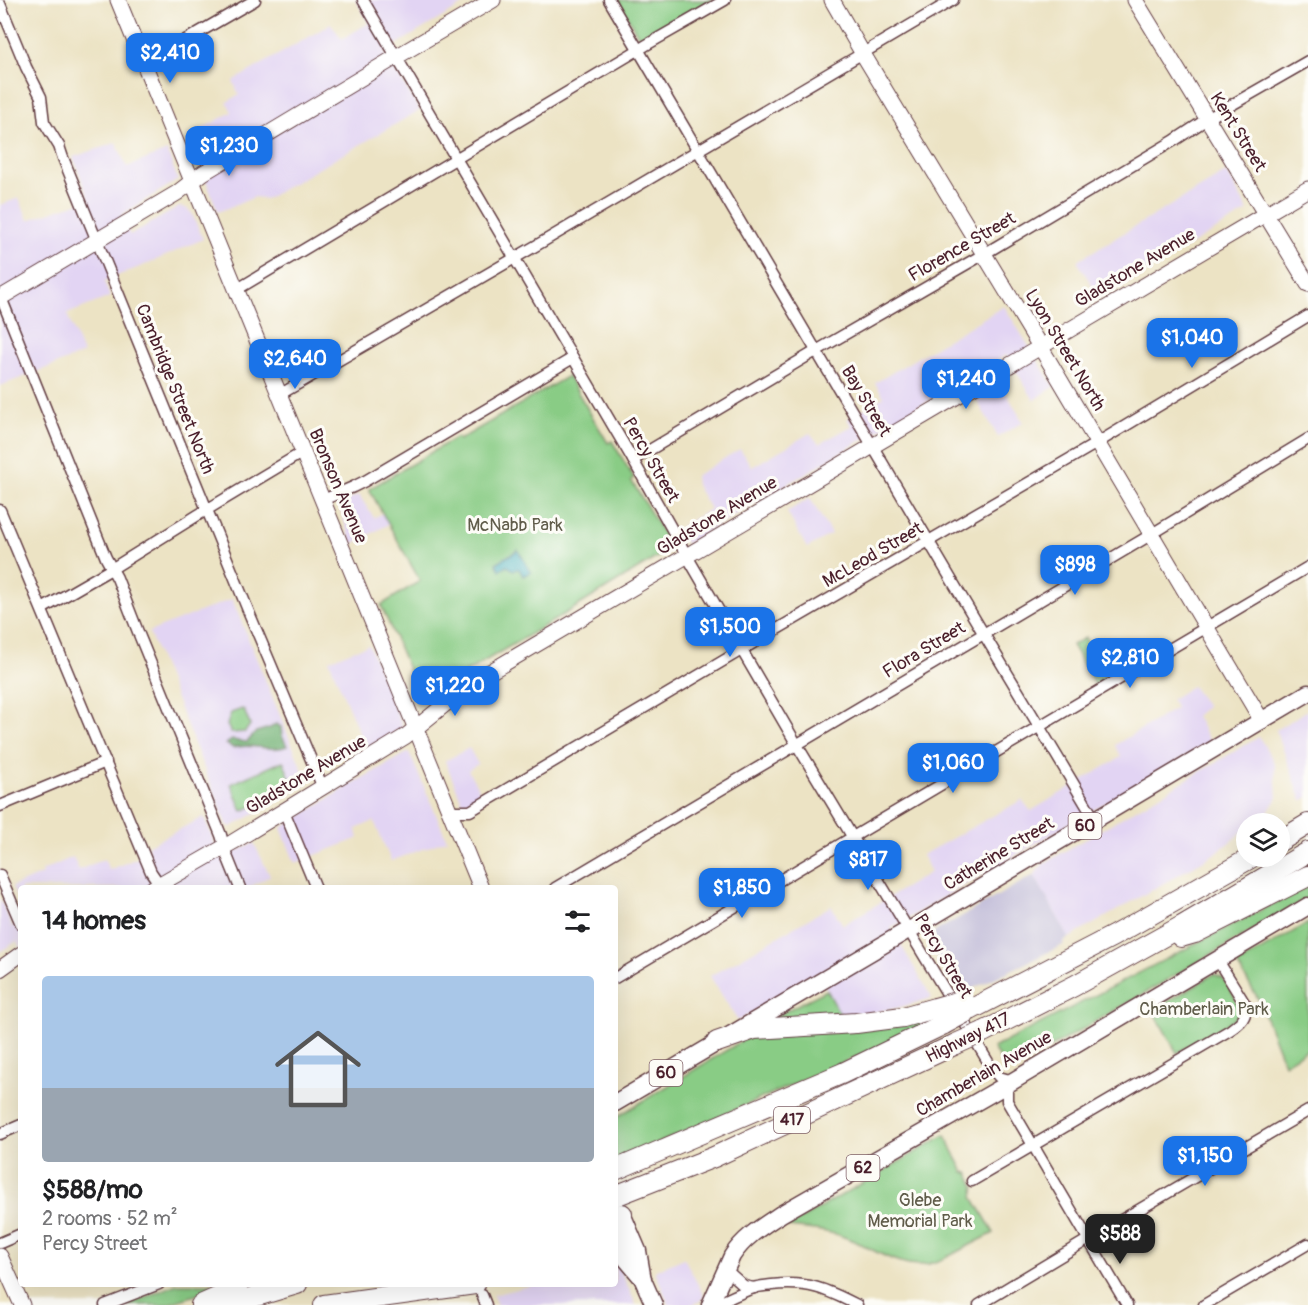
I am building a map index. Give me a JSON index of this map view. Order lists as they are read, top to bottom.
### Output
{
  "streets": {
    "highway": ["Highway 417", "417"],
    "main road": [
      "Kent Street",
      "Gladstone Avenue",
      "Lyon Street North",
      "Bronson Avenue",
      "60",
      "Catherine Street",
      "Chamberlain Avenue",
      "62"
    ],
    "street": [
      "Florence Street",
      "Cambridge Street North",
      "Bay Street",
      "Percy Street",
      "McLeod Street",
      "Flora Street"
    ]
  },
  "crossings": [
    ["Kent Street", "Florence Street"],
    ["Kent Street", "Gladstone Avenue"],
    ["Florence Street", "Lyon Street North"],
    ["Florence Street", "Bay Street"],
    ["Florence Street", "Percy Street"],
    ["Gladstone Avenue", "Lyon Street North"],
    ["Gladstone Avenue", "Cambridge Street North"],
    ["Gladstone Avenue", "Bay Street"],
    ["Gladstone Avenue", "Percy Street"],
    ["Gladstone Avenue", "Bronson Avenue"],
    ["Lyon Street North", "McLeod Street"],
    ["Lyon Street North", "Flora Street"],
    ["Lyon Street North", "Catherine Street"],
    ["Bay Street", "McLeod Street"],
    ["Bay Street", "Flora Street"],
    ["Bay Street", "Catherine Street"],
    ["Percy Street", "McLeod Street"],
    ["Percy Street", "Flora Street"],
    ["Percy Street", "Catherine Street"],
    ["Percy Street", "Chamberlain Avenue"],
    ["Bronson Avenue", "McLeod Street"]
  ],
  "parks": ["McNabb Park", "Chamberlain Park", "Glebe Memorial Park"],
  "page": {
    "price": [
      "$2,410",
      "$1,230",
      "$1,040",
      "$2,640",
      "$1,240",
      "$898",
      "$1,500",
      "$2,810",
      "$1,220",
      "$1,060",
      "$817",
      "$1,850",
      "$1,150",
      "$588"
    ],
    "heading": "14 homes",
    "list": [
      {
        "name": "$588/mo",
        "note": "2 rooms · 52 m² · Percy Street"
      }
    ]
  }
}
